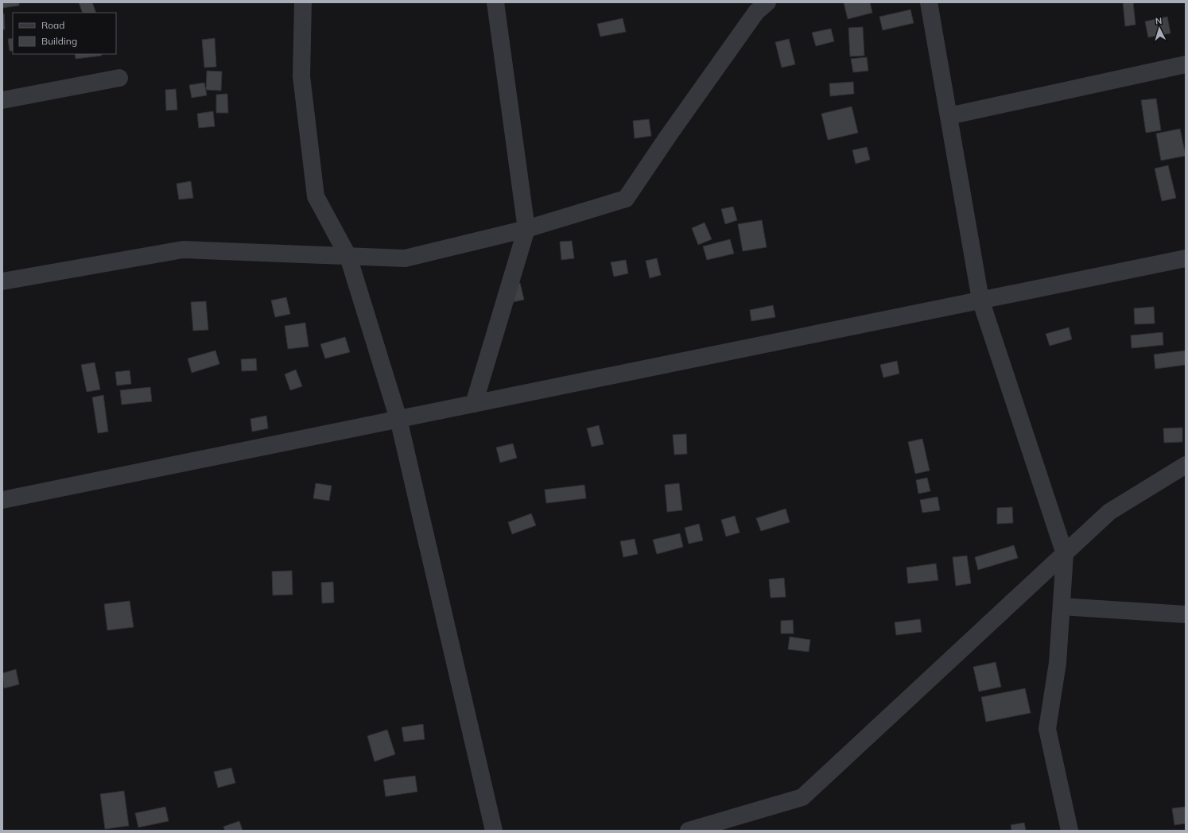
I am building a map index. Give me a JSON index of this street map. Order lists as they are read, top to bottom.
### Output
{
  "legend": ["Road", "Building"],
  "north": "top"
}
